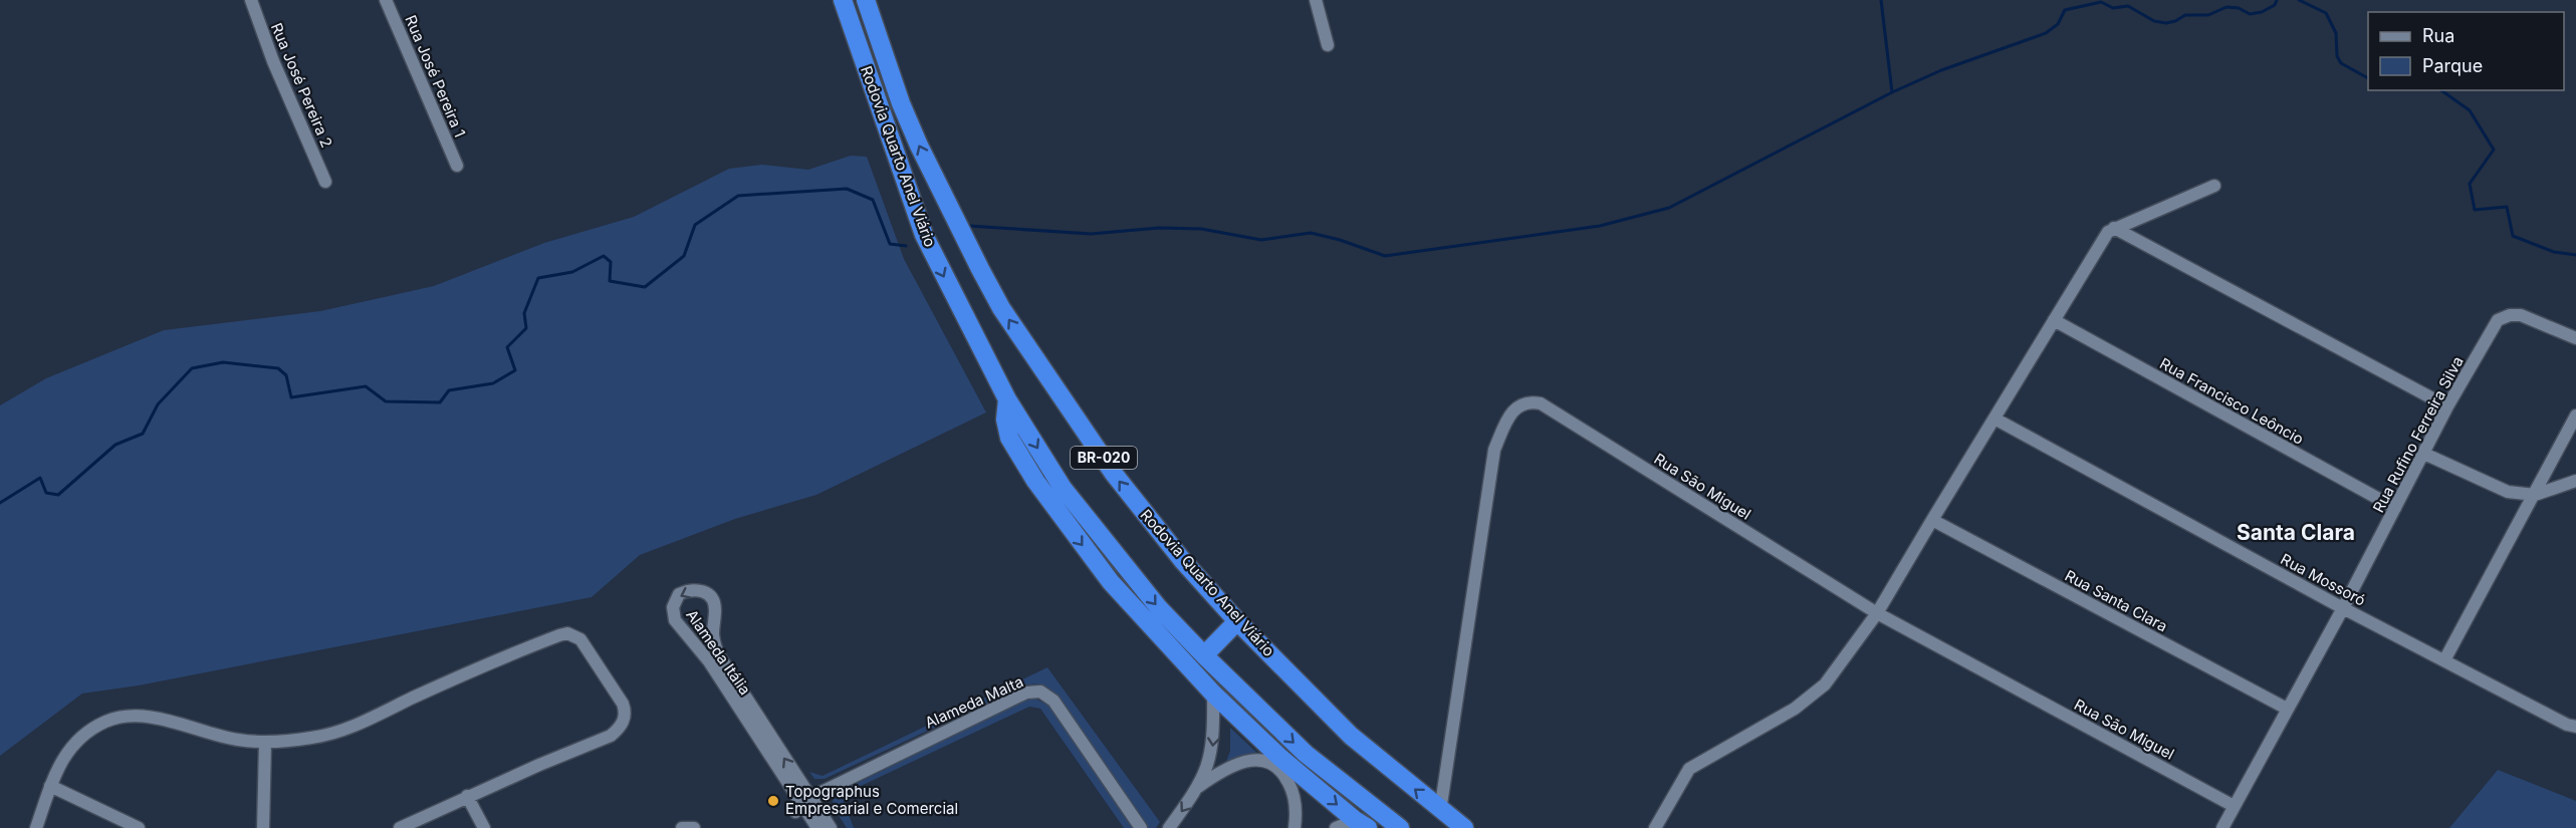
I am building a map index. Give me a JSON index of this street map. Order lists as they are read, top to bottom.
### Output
{
  "streets": {
    "highway": ["Rodovia Quarto Anel Viário", "BR-020"],
    "street": [
      "Rua José Pereira 1",
      "Rua José Pereira 2",
      "Rua Francisco Leôncio",
      "Rua Rufino Ferreira Silva",
      "Rua São Miguel",
      "Rua Mossoró",
      "Rua Santa Clara",
      "Alameda Itália",
      "Alameda Malta"
    ]
  },
  "crossings": [
    ["Rodovia Quarto Anel Viário", "Rua São Miguel"],
    ["Rua Francisco Leôncio", "Rua Rufino Ferreira Silva"],
    ["Rua Rufino Ferreira Silva", "Rua São Miguel"],
    ["Rua Rufino Ferreira Silva", "Rua Mossoró"],
    ["Rua Rufino Ferreira Silva", "Rua Santa Clara"],
    ["Alameda Itália", "Alameda Malta"]
  ],
  "districts": ["Santa Clara"],
  "places": ["Topographus Empresarial e Comercial"],
  "legend": ["Rua", "Parque"]
}
